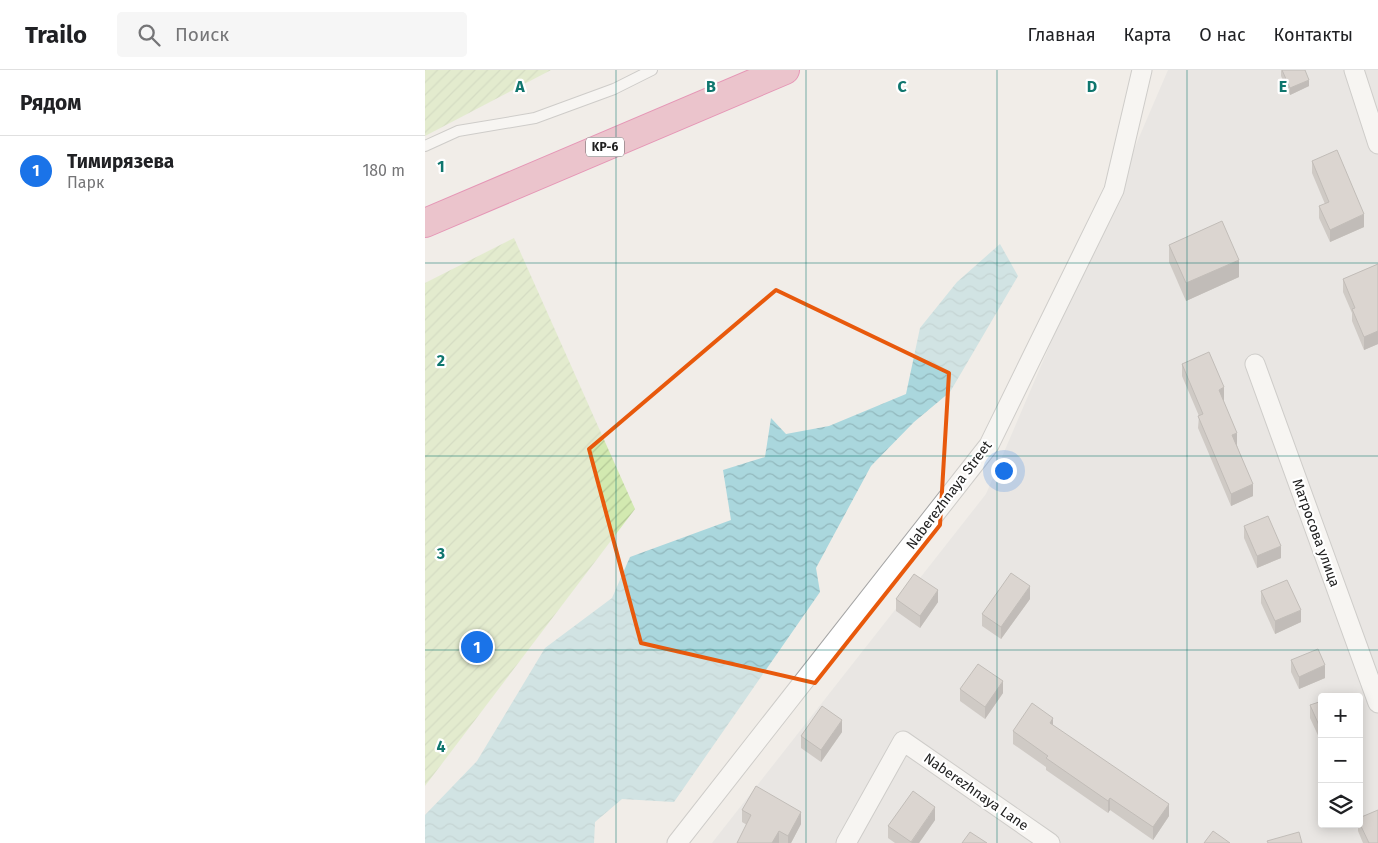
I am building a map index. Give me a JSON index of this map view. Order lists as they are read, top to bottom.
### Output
{
  "streets": {
    "highway": ["KP-6"],
    "street": ["Naberezhnaya Street", "Матросова улица", "Naberezhnaya Lane"]
  },
  "page": {
    "header": "Trailo",
    "search": "Поиск",
    "nav": [
      "Главная",
      "Карта",
      "О нас",
      "Контакты"
    ],
    "heading": "Рядом",
    "list": [
      {
        "mark": "1",
        "name": "Тимирязева",
        "note": "Парк",
        "value": "180 m"
      }
    ],
    "pins": "1",
    "map_buttons": ["+", "−"]
  },
  "grid": {
    "columns": [
      "A",
      "B",
      "C",
      "D",
      "E"
    ],
    "rows": [
      "1",
      "2",
      "3",
      "4"
    ]
  }
}
